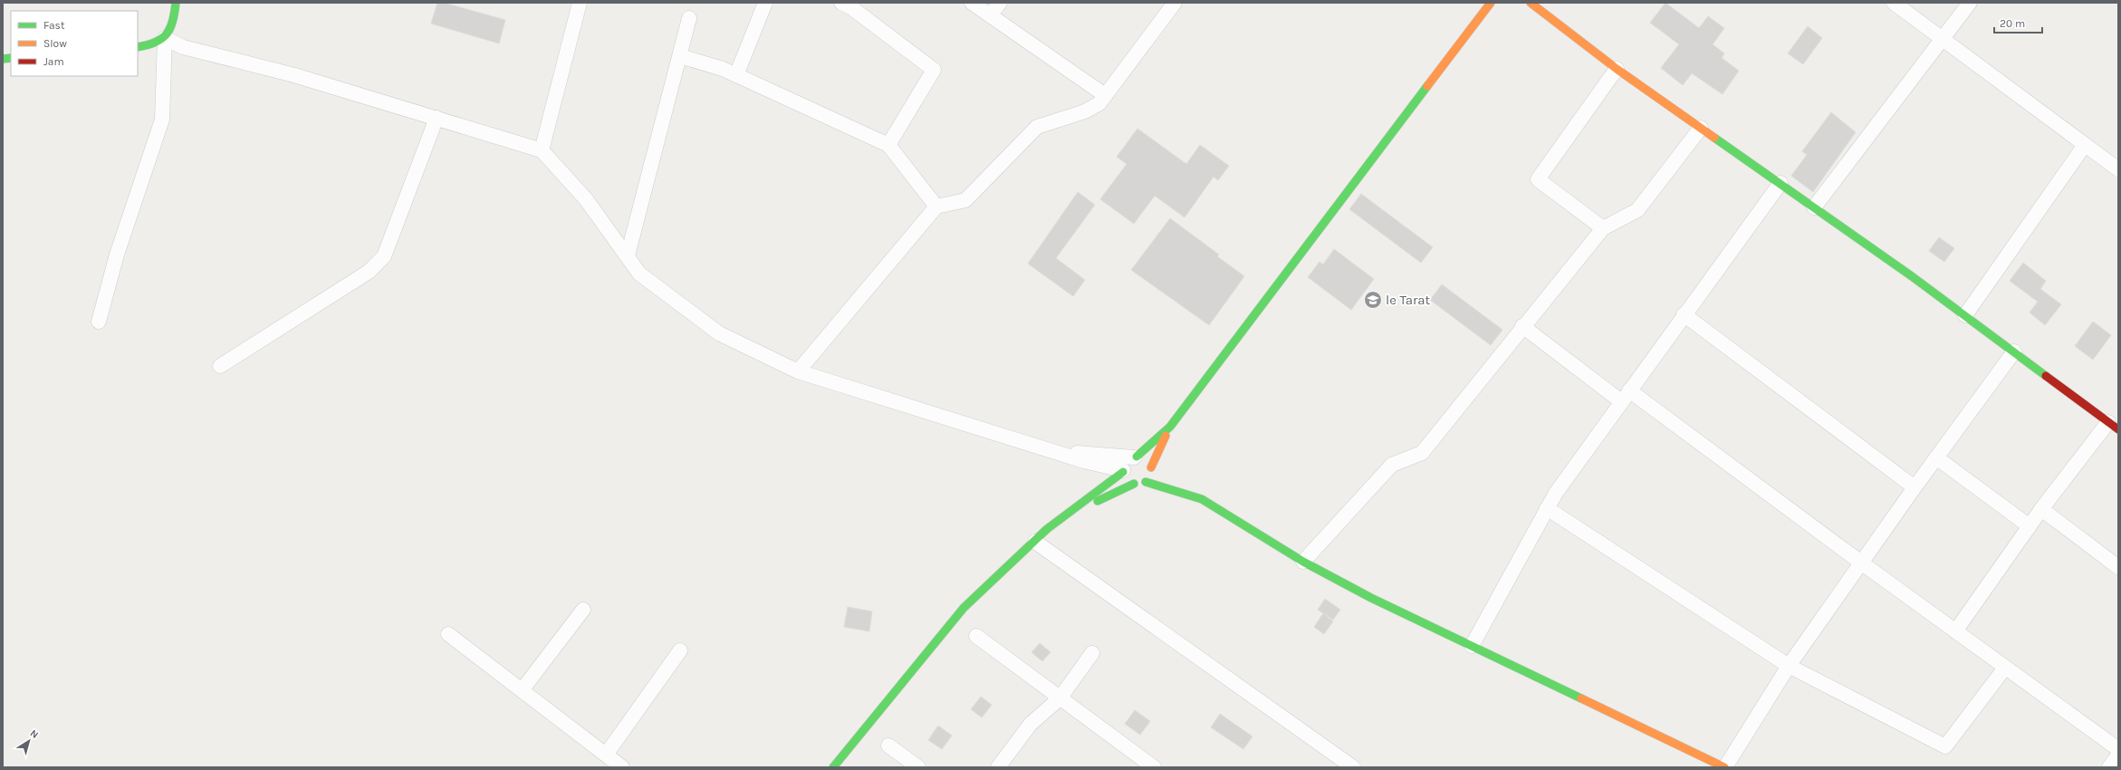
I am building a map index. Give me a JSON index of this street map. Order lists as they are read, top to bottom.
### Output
{
  "places": {
    "school or university": ["le Tarat"]
  },
  "legend": ["Fast", "Slow", "Jam"],
  "scale_bar": "20 m",
  "north": "top right"
}
